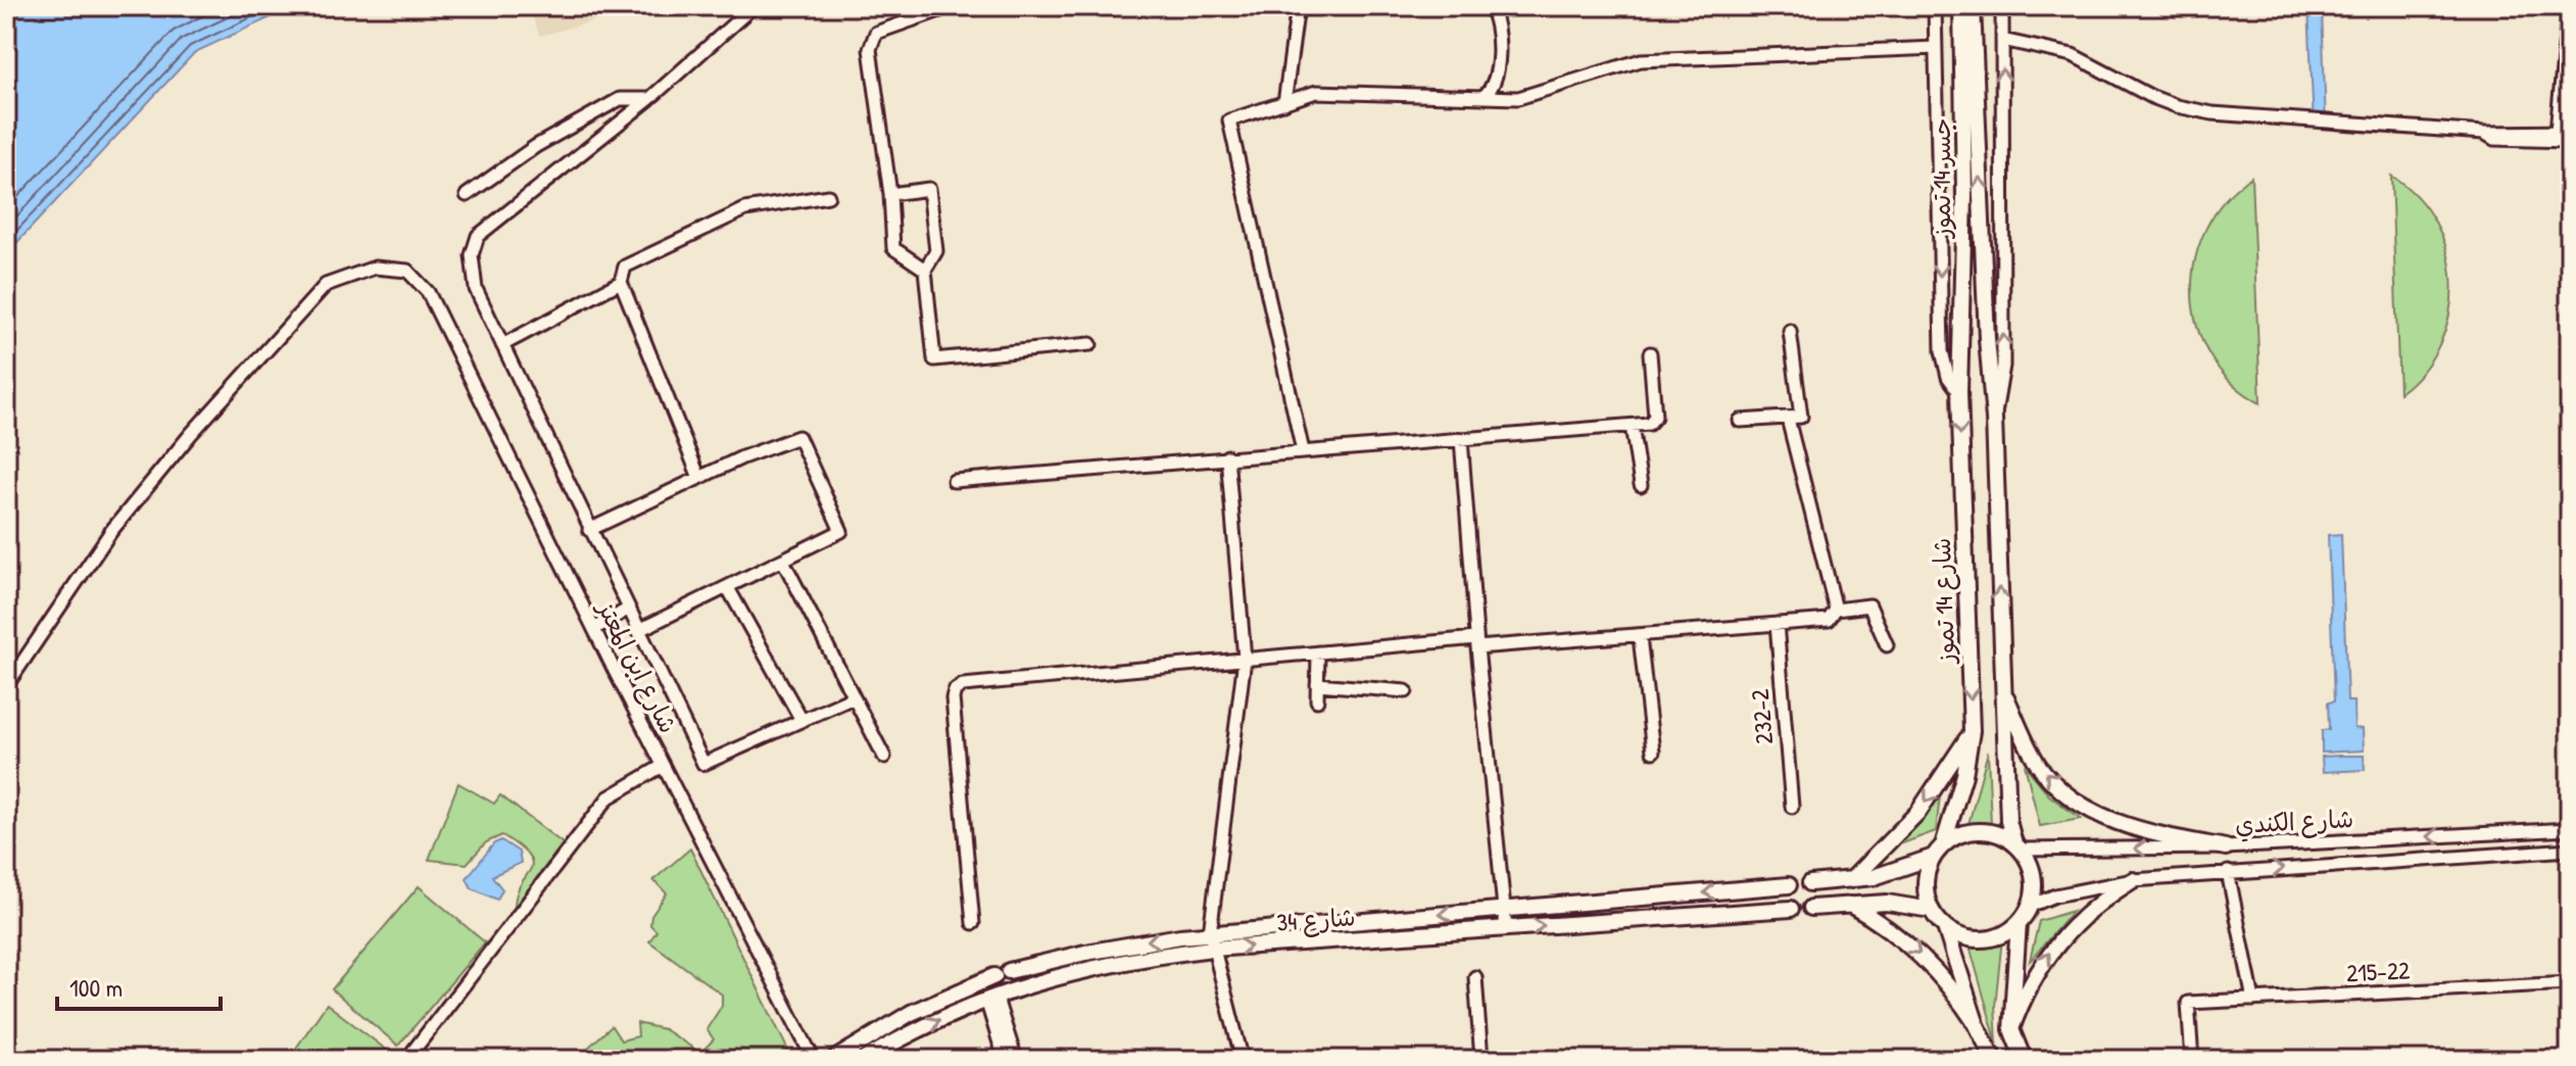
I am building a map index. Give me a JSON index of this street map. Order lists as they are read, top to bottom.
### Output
{
  "streets": {
    "main road": ["جسر 14 تموز", "شارع 14 تموز", "شارع 34"],
    "street": [
      "شارع ابن المعتز",
      "232-2",
      "شارع الكندي",
      "215-22"
    ]
  },
  "crossings": [
    ["جسر 14 تموز", "شارع 14 تموز"],
    ["شارع 14 تموز", "شارع الكندي"]
  ],
  "scale_bar": "100 m"
}
